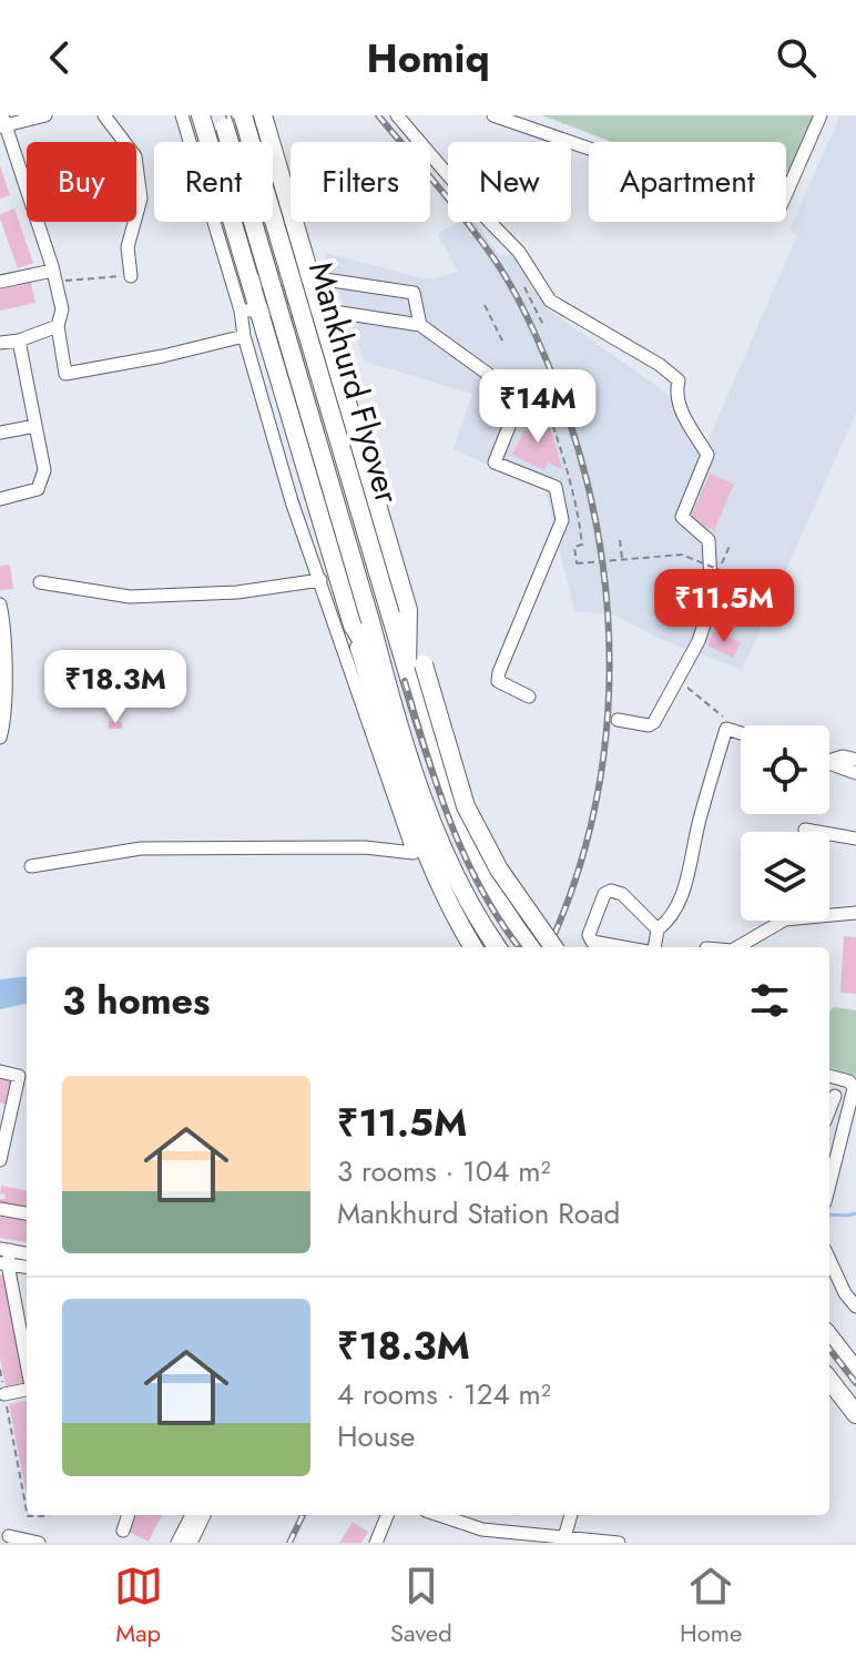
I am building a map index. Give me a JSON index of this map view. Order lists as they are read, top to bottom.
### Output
{
  "streets": {
    "highway": ["Mankhurd Flyover"]
  },
  "page": {
    "header": "Homiq",
    "chip": [
      "Buy",
      "Rent",
      "Filters",
      "New",
      "Apartment"
    ],
    "price": ["₹14M", "₹11.5M", "₹18.3M"],
    "heading": "3 homes",
    "list": [
      {
        "name": "₹11.5M",
        "note": "3 rooms · 104 m² · Mankhurd Station Road"
      },
      {
        "name": "₹18.3M",
        "note": "4 rooms · 124 m² · House"
      }
    ],
    "tabs": ["Map", "Saved", "Home"]
  }
}
